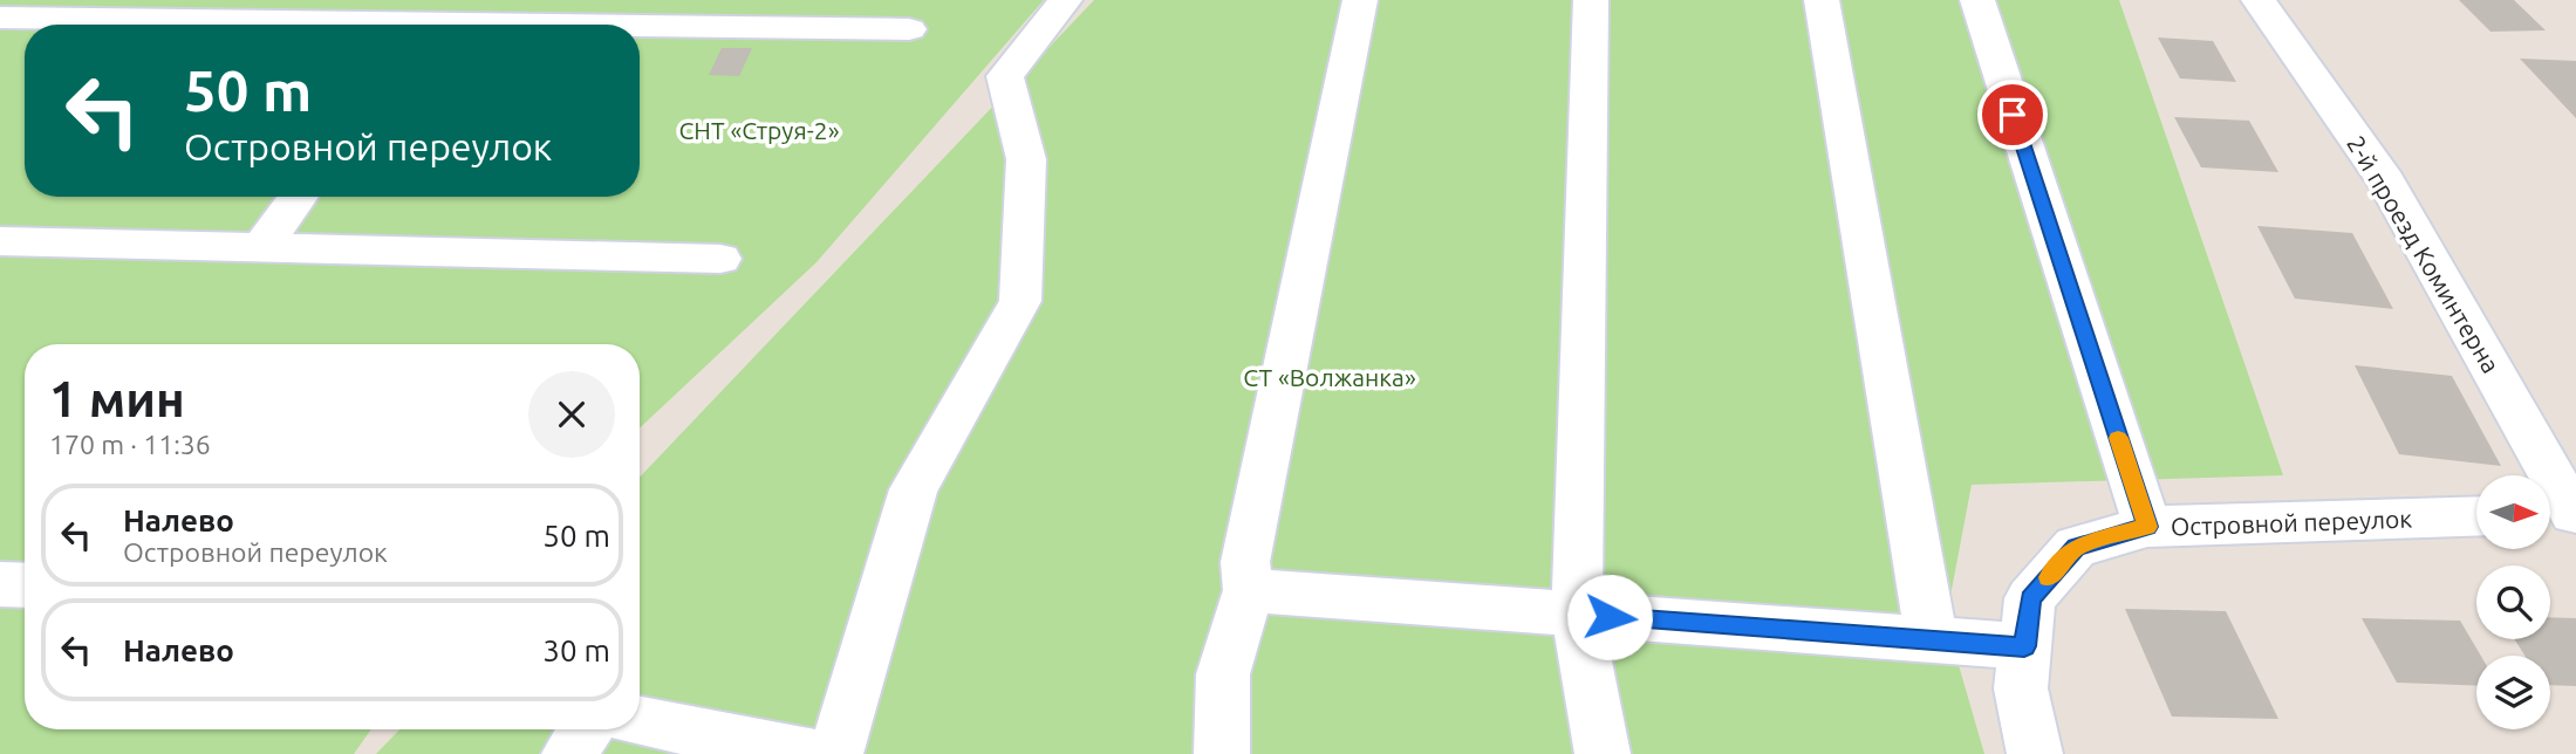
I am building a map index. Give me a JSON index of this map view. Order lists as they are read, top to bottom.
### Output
{
  "streets": {
    "street": ["2-й проезд Коминтерна", "Островной переулок"]
  },
  "parks": ["СНТ «Струя-2»", "СТ «Волжанка»"],
  "north": "right",
  "page": {
    "turn": ["50 m", "Островной переулок"],
    "heading": ["1 мин", "170 m · 11:36"],
    "list": [
      {
        "name": "Налево",
        "note": "Островной переулок",
        "value": "50 m"
      },
      {
        "name": "Налево",
        "value": "30 m"
      }
    ]
  }
}
